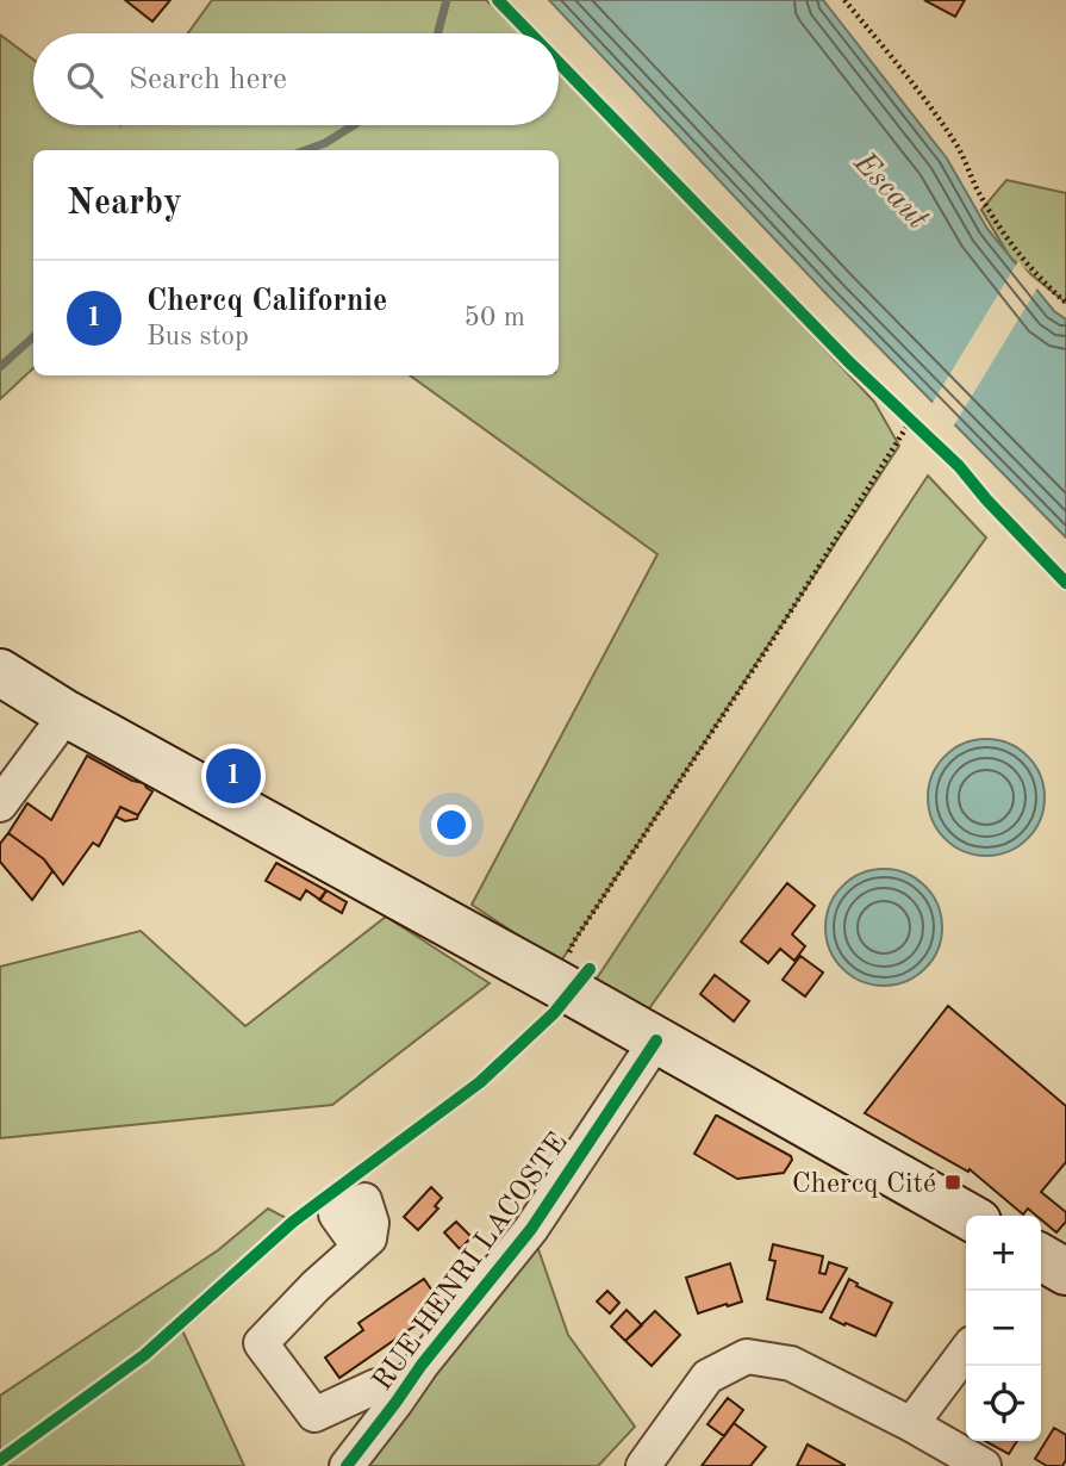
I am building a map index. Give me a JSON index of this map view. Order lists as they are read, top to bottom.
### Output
{
  "streets": {
    "street": ["RUE HENRI LACOSTE"]
  },
  "water": ["Escaut"],
  "places": {
    "transit": ["Chercq Cité"]
  },
  "page": {
    "search": "Search here",
    "heading": "Nearby",
    "list": [
      {
        "mark": "1",
        "name": "Chercq Californie",
        "note": "Bus stop",
        "value": "50 m"
      }
    ],
    "pins": "1",
    "map_buttons": ["+", "−"]
  }
}
